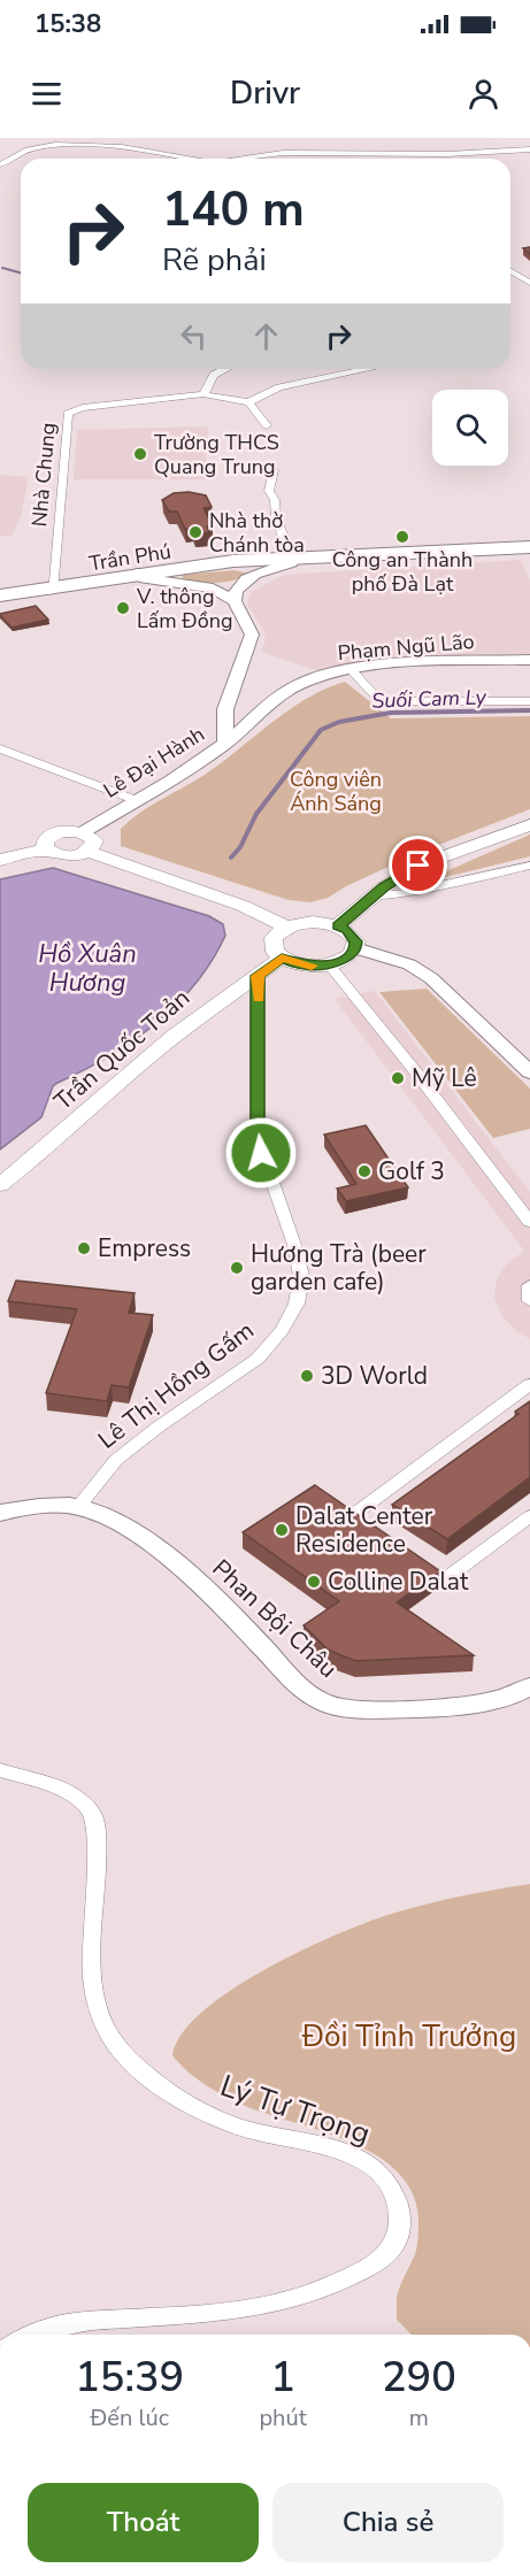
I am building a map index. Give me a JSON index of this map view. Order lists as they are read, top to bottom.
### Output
{
  "streets": {
    "main road": ["Trần Phú", "Trần Quốc Toản"],
    "street": [
      "Nhà Chung",
      "Phạm Ngũ Lão",
      "Lê Đại Hành",
      "Lê Thị Hồng Gấm",
      "Phan Bội Châu",
      "Lý Tự Trọng"
    ]
  },
  "crossings": [
    ["Nhà Chung", "Trần Phú"],
    ["Phạm Ngũ Lão", "Lê Đại Hành"],
    ["Trần Quốc Toản", "Lê Thị Hồng Gấm"],
    ["Lê Thị Hồng Gấm", "Phan Bội Châu"]
  ],
  "water": ["Suối Cam Ly", "Hồ Xuân Hương"],
  "parks": ["Công viên Ánh Sáng", "Đồi Tỉnh Trưởng"],
  "places": [
    "Trường THCS Quang Trung",
    "Nhà thờ Chánh tòa",
    "Công an Thành phố Đà Lạt",
    "V. thông Lấm Đồng",
    "Mỹ Lê",
    "Golf 3",
    "Empress",
    "Hương Trà (beer garden cafe)",
    "3D World",
    "Dalat Center Residence",
    "Colline Dalat"
  ],
  "page": {
    "status": "15:38",
    "header": "Drivr",
    "turn": ["140 m", "Rẽ phải"],
    "eta": [
      "15:39",
      "Đến lúc",
      "1",
      "phút",
      "290",
      "m"
    ],
    "buttons": ["Thoát", "Chia sẻ"]
  }
}
